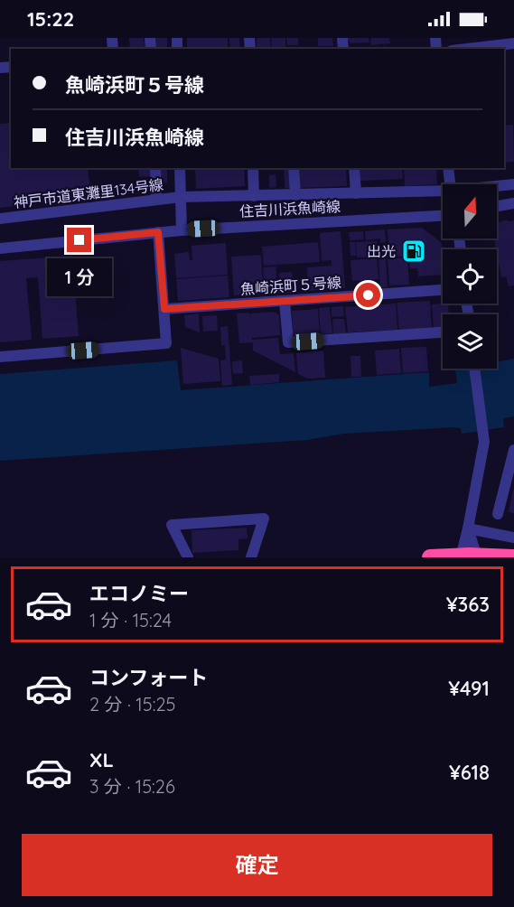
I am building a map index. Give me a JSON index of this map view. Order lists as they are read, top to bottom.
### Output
{
  "streets": {
    "street": ["神戸市道東灘里134号線", "住吉川浜魚崎線", "魚崎浜町５号線"]
  },
  "places": {
    "fuel station": ["出光"]
  },
  "north": "top",
  "page": {
    "status": "15:22",
    "banner": ["魚崎浜町５号線", "住吉川浜魚崎線"],
    "bubble": "1 分",
    "list": [
      {
        "name": "エコノミー",
        "note": "1 分 · 15:24",
        "value": "¥363"
      },
      {
        "name": "コンフォート",
        "note": "2 分 · 15:25",
        "value": "¥491"
      },
      {
        "name": "XL",
        "note": "3 分 · 15:26",
        "value": "¥618"
      }
    ],
    "buttons": "確定"
  }
}
